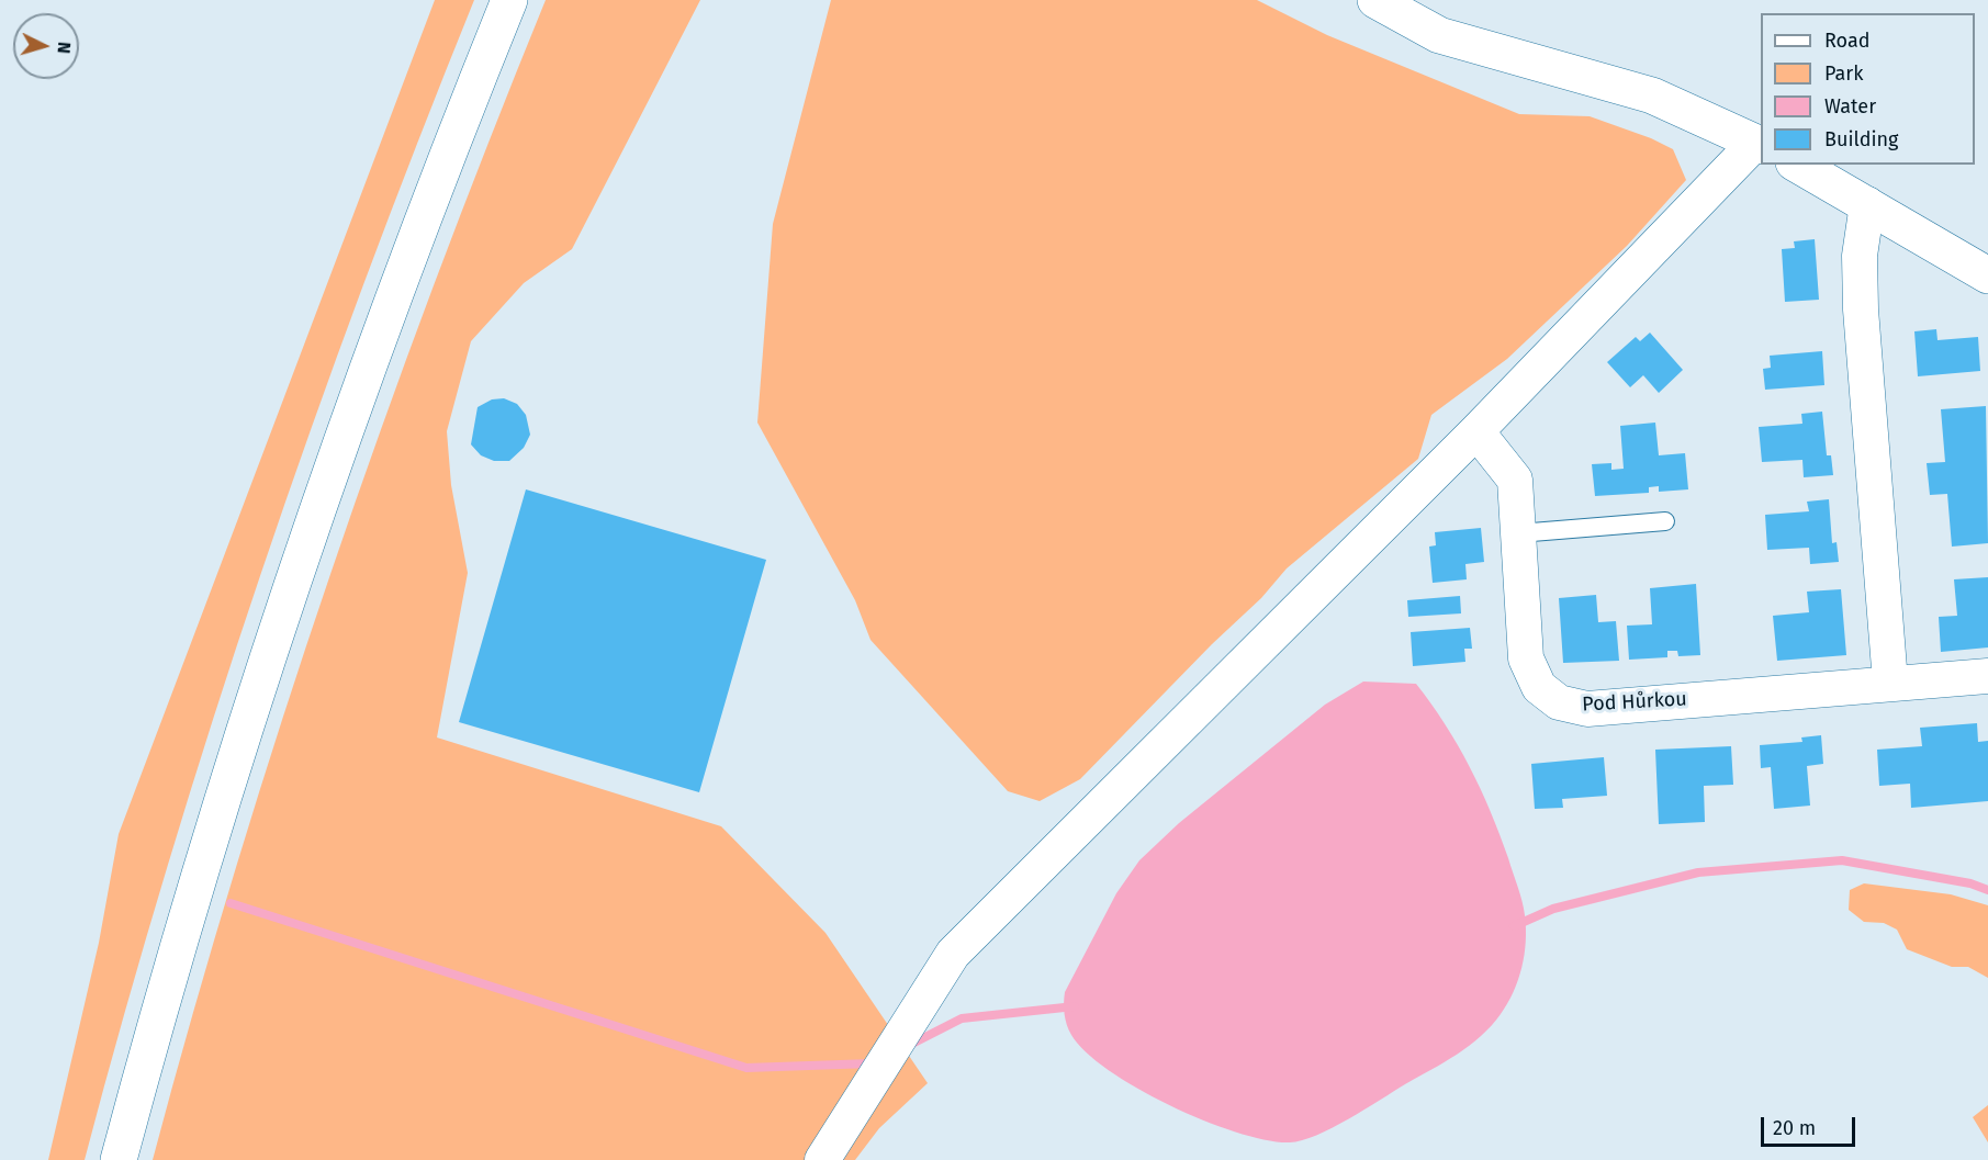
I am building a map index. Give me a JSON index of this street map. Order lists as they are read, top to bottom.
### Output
{
  "streets": {
    "street": ["Pod Hůrkou"]
  },
  "legend": [
    "Road",
    "Park",
    "Water",
    "Building"
  ],
  "scale_bar": "20 m",
  "north": "right"
}
